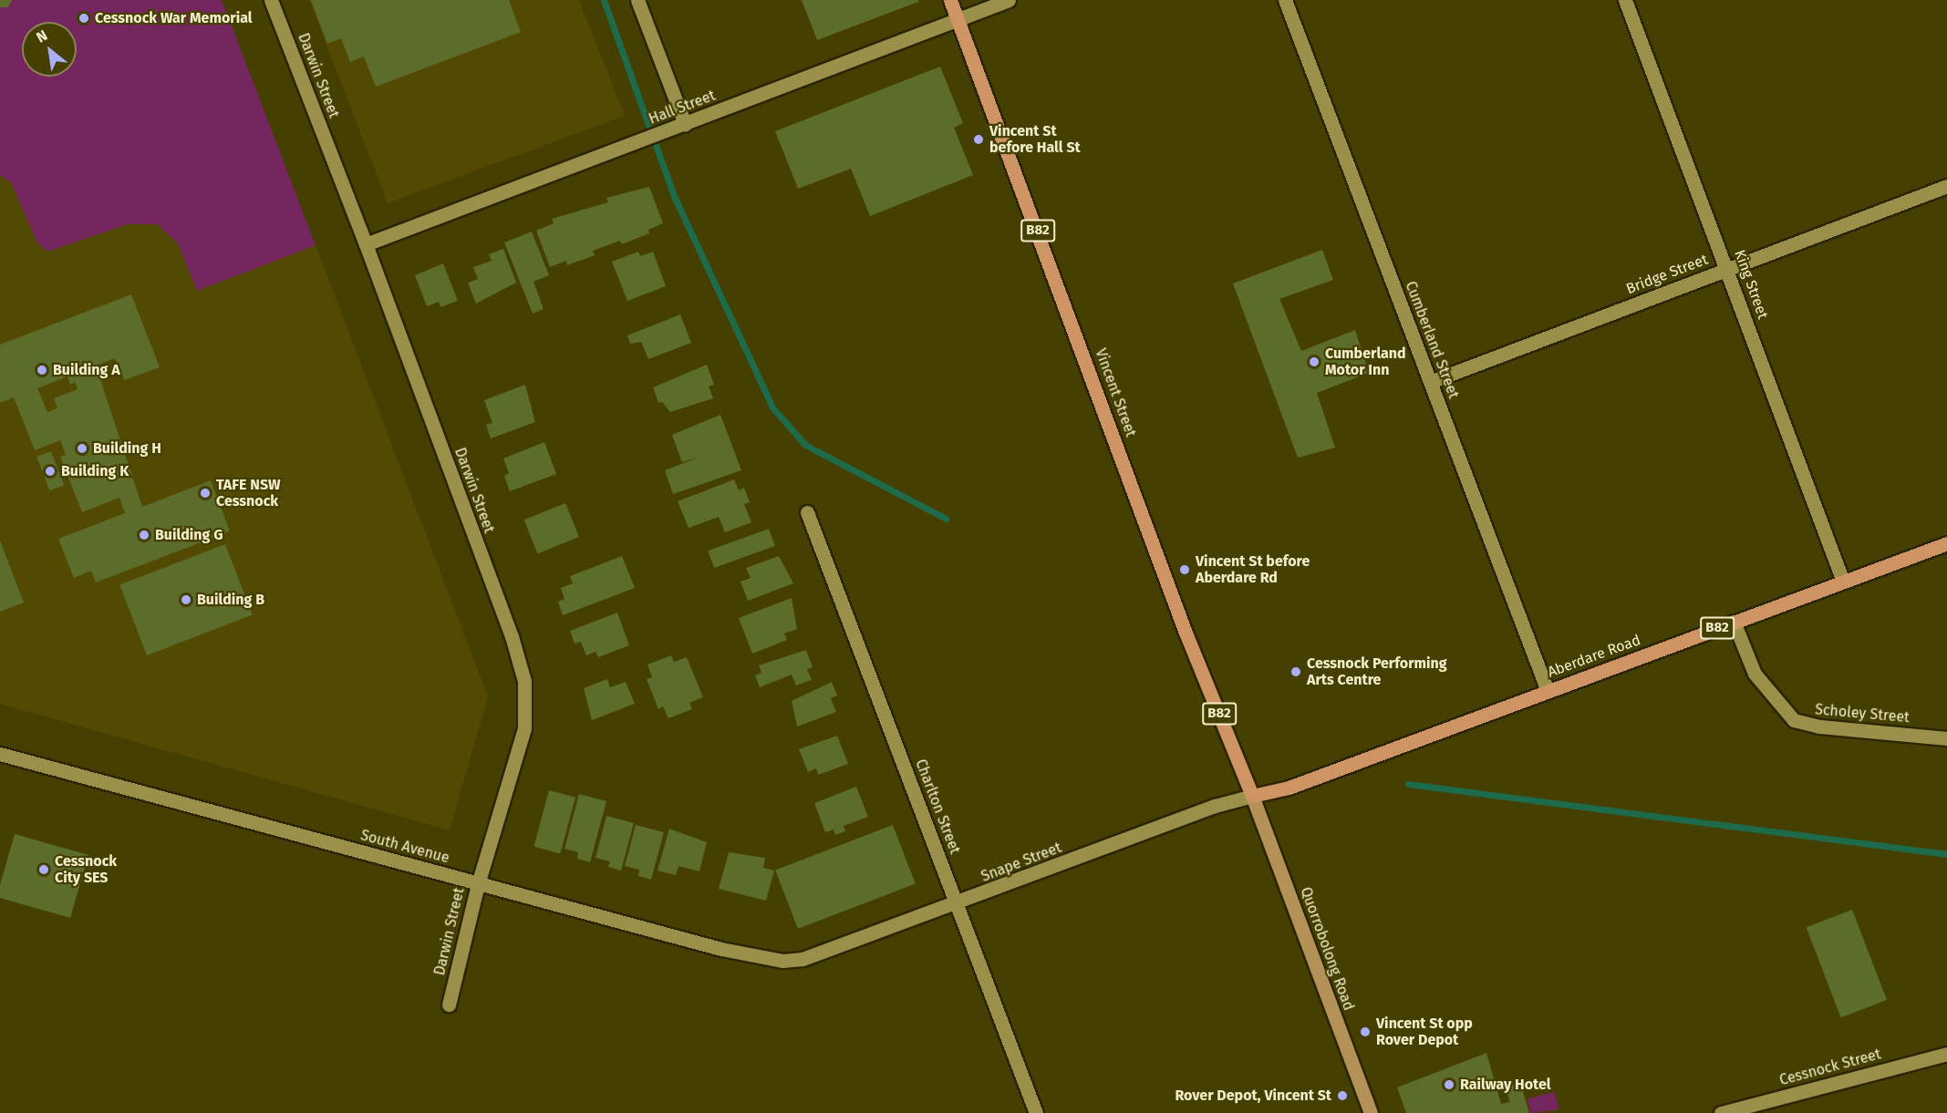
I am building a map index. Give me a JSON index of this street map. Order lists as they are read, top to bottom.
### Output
{
  "streets": {
    "main road": ["B82", "Vincent Street", "Aberdare Road"],
    "street": [
      "Darwin Street",
      "Hall Street",
      "Bridge Street",
      "King Street",
      "Cumberland Street",
      "Scholey Street",
      "Charlton Street",
      "South Avenue",
      "Snape Street",
      "Quorrobolong Road",
      "Cessnock Street"
    ]
  },
  "crossings": [
    ["Darwin Street", "Hall Street"],
    ["Darwin Street", "South Avenue"],
    ["Hall Street", "Vincent Street"],
    ["Bridge Street", "King Street"],
    ["Bridge Street", "Cumberland Street"],
    ["King Street", "Aberdare Road"],
    ["Cumberland Street", "Aberdare Road"],
    ["Vincent Street", "Aberdare Road"],
    ["Vincent Street", "Snape Street"],
    ["Vincent Street", "Quorrobolong Road"],
    ["Aberdare Road", "Scholey Street"],
    ["Aberdare Road", "Snape Street"],
    ["Aberdare Road", "Quorrobolong Road"],
    ["Charlton Street", "Snape Street"],
    ["South Avenue", "Snape Street"],
    ["Snape Street", "Quorrobolong Road"]
  ],
  "places": [
    "Cessnock War Memorial",
    "Vincent St before Hall St",
    "Cumberland Motor Inn",
    "Building A",
    "Building H",
    "Building K",
    "TAFE NSW Cessnock",
    "Building G",
    "Vincent St before Aberdare Rd",
    "Building B",
    "Cessnock Performing Arts Centre",
    "Cessnock City SES",
    "Vincent St opp Rover Depot",
    "Railway Hotel",
    "Rover Depot, Vincent St"
  ],
  "north": "top left"
}
